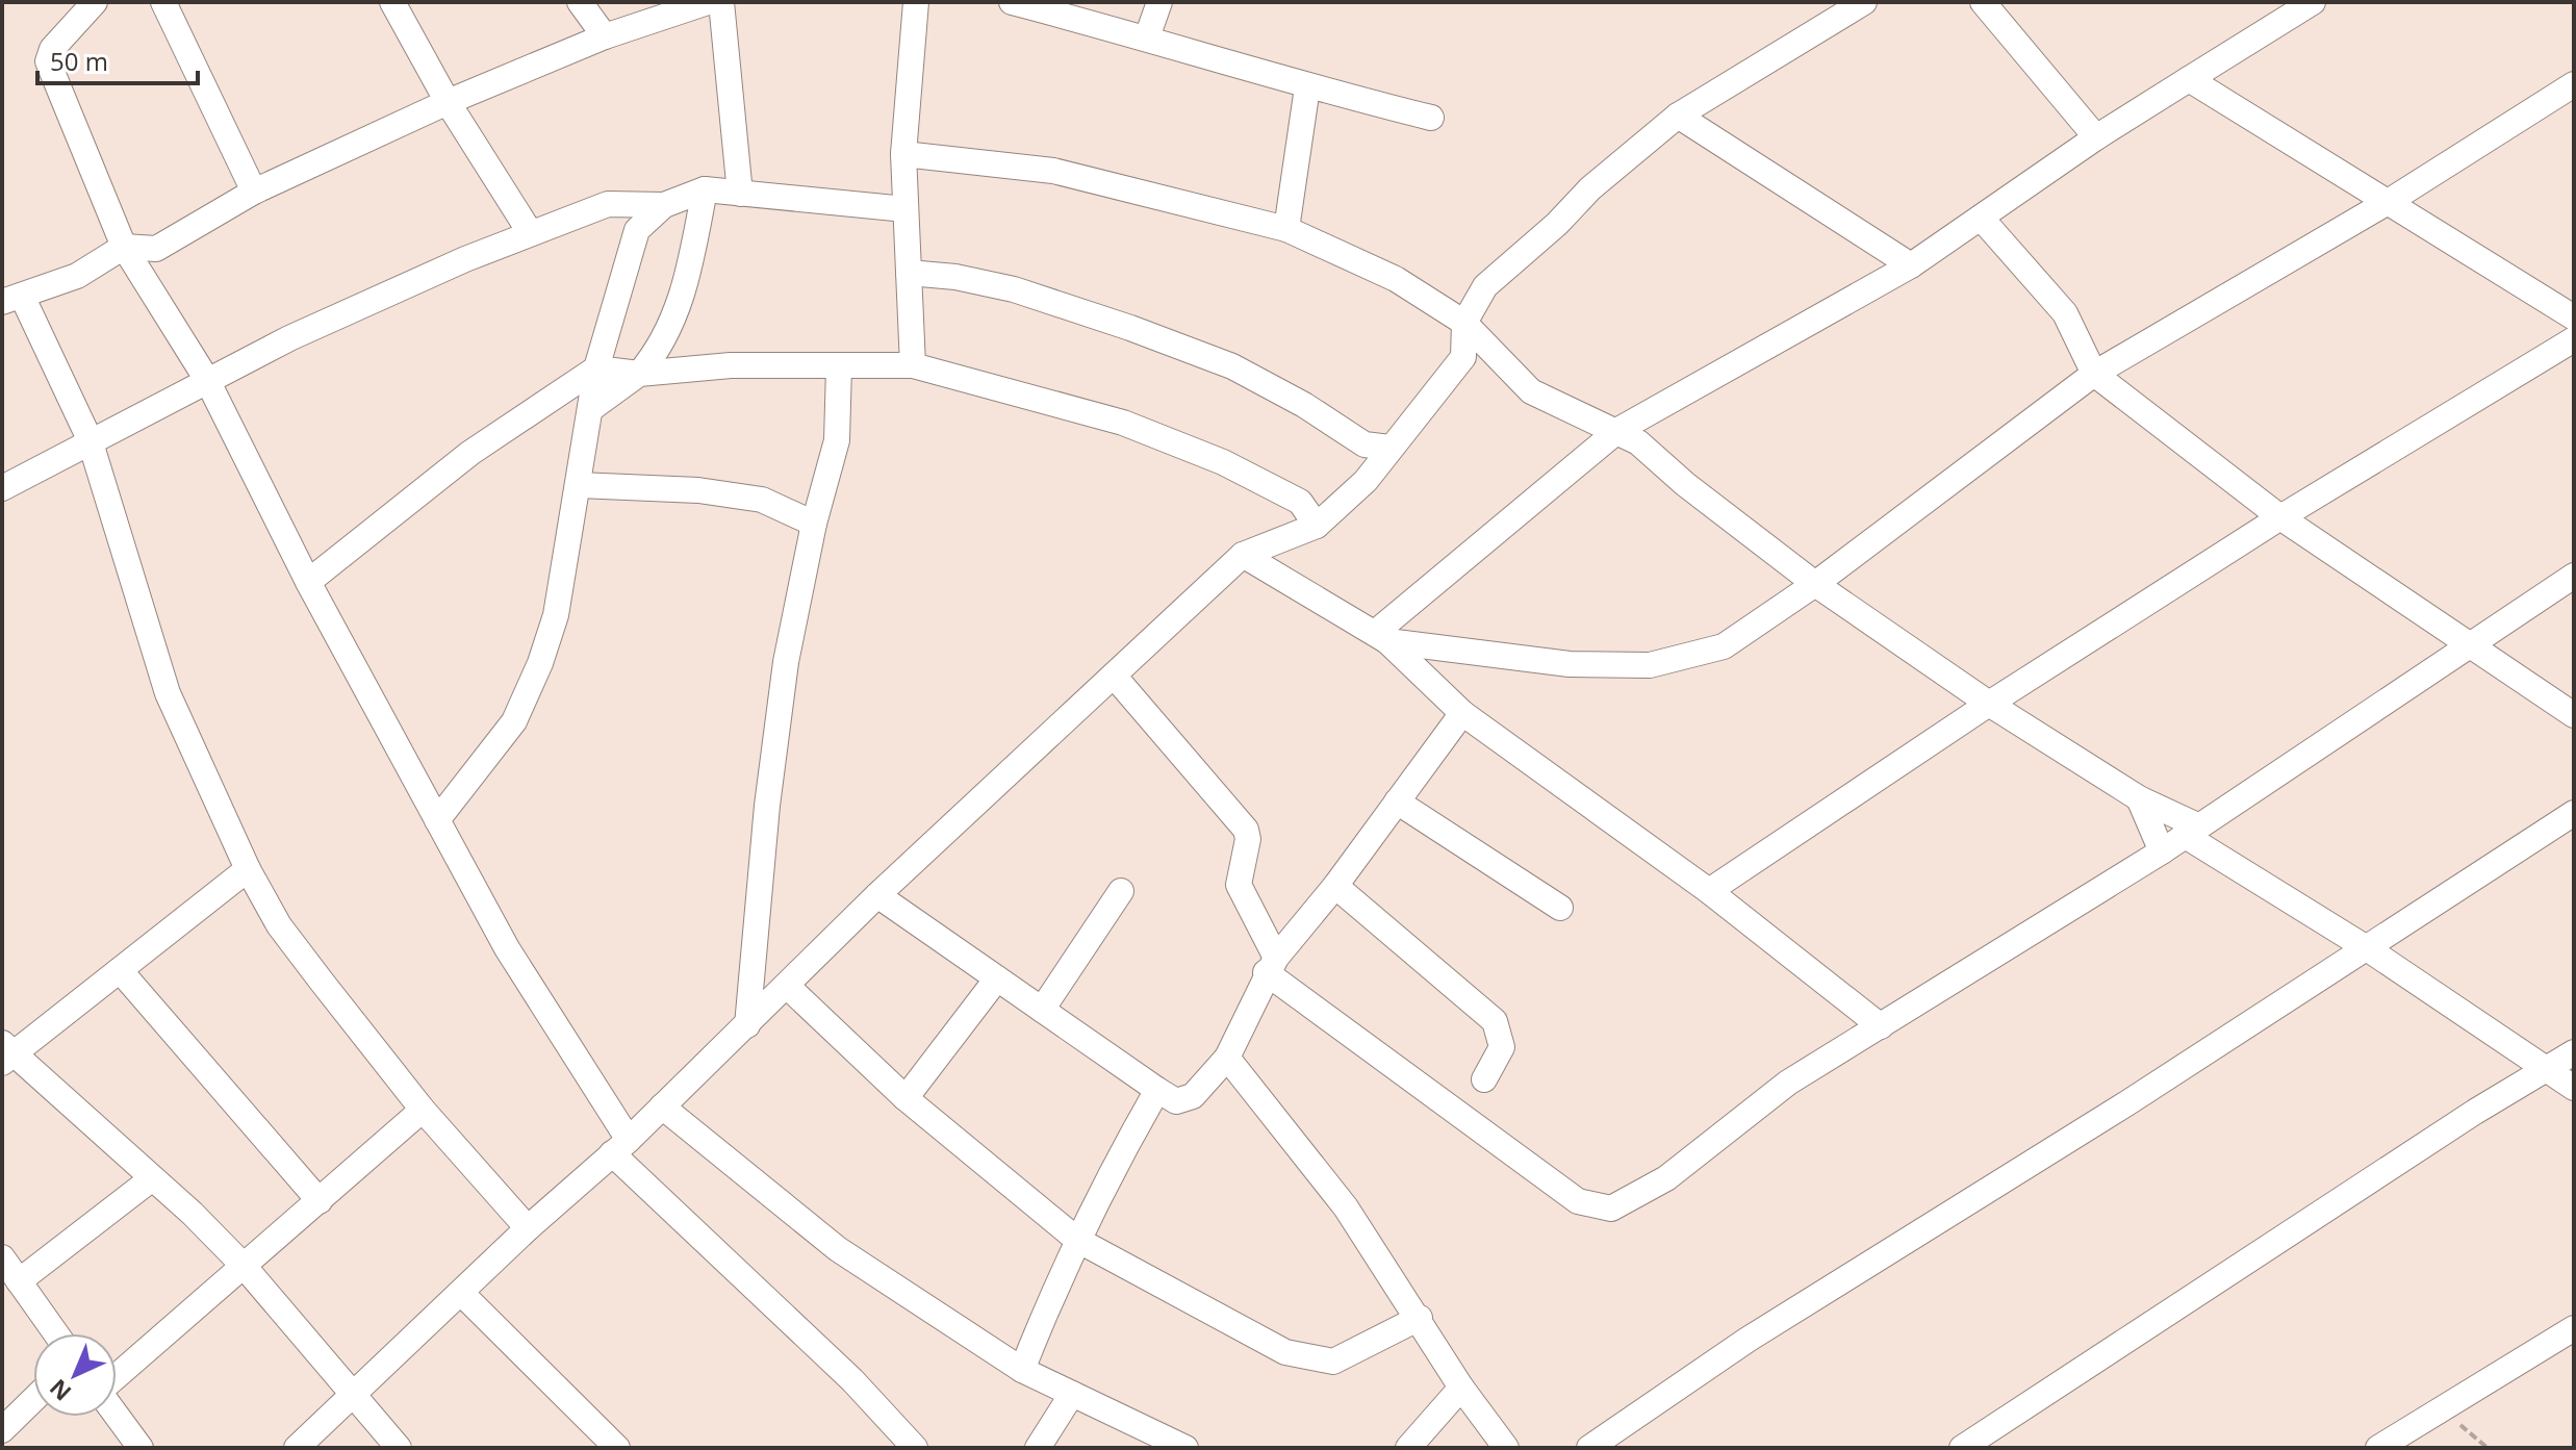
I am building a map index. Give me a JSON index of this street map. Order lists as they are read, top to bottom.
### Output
{
  "scale_bar": "50 m",
  "north": "bottom left"
}
